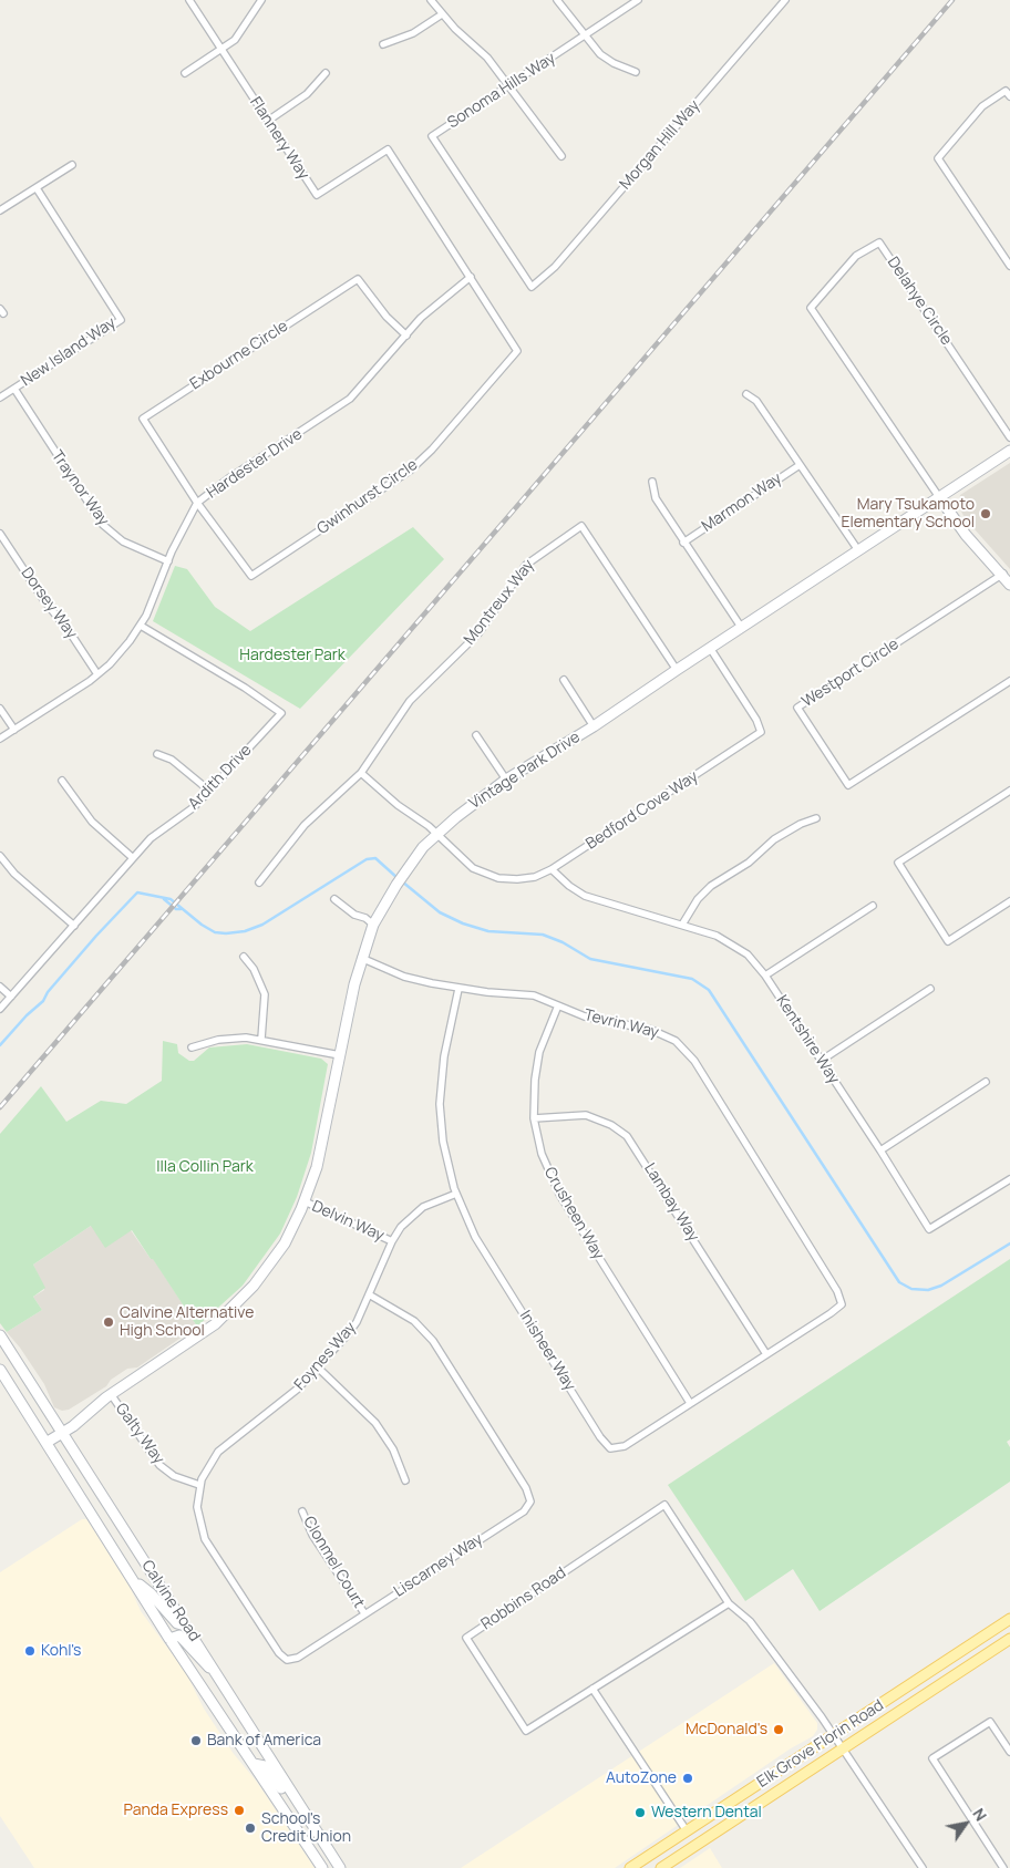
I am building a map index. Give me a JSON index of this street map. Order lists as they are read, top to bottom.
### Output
{
  "streets": {
    "main road": ["Elk Grove Florin Road"],
    "street": [
      "Sonoma Hills Way",
      "Flannery Way",
      "Morgan Hill Way",
      "Delahye Circle",
      "New Island Way",
      "Exbourne Circle",
      "Hardester Drive",
      "Traynor Way",
      "Gwinhurst Circle",
      "Marmon Way",
      "Montreux Way",
      "Dorsey Way",
      "Westport Circle",
      "Vintage Park Drive",
      "Ardith Drive",
      "Bedford Cove Way",
      "Tevrin Way",
      "Kentshire Way",
      "Lambay Way",
      "Crusheen Way",
      "Delvin Way",
      "Inisheer Way",
      "Foynes Way",
      "Galty Way",
      "Clonmel Court",
      "Liscarney Way",
      "Robbins Road",
      "Calvine Road"
    ]
  },
  "crossings": [
    ["Sonoma Hills Way", "Morgan Hill Way"],
    ["Flannery Way", "Hardester Drive"],
    ["Flannery Way", "Gwinhurst Circle"],
    ["Delahye Circle", "Vintage Park Drive"],
    ["New Island Way", "Traynor Way"],
    ["Exbourne Circle", "Hardester Drive"],
    ["Exbourne Circle", "Gwinhurst Circle"],
    ["Hardester Drive", "Traynor Way"],
    ["Hardester Drive", "Gwinhurst Circle"],
    ["Hardester Drive", "Dorsey Way"],
    ["Hardester Drive", "Ardith Drive"],
    ["Marmon Way", "Vintage Park Drive"],
    ["Montreux Way", "Vintage Park Drive"],
    ["Montreux Way", "Bedford Cove Way"],
    ["Vintage Park Drive", "Bedford Cove Way"],
    ["Vintage Park Drive", "Tevrin Way"],
    ["Vintage Park Drive", "Delvin Way"],
    ["Vintage Park Drive", "Galty Way"],
    ["Vintage Park Drive", "Calvine Road"],
    ["Bedford Cove Way", "Kentshire Way"],
    ["Tevrin Way", "Crusheen Way"],
    ["Tevrin Way", "Inisheer Way"],
    ["Lambay Way", "Crusheen Way"],
    ["Lambay Way", "Inisheer Way"],
    ["Crusheen Way", "Inisheer Way"],
    ["Delvin Way", "Foynes Way"],
    ["Inisheer Way", "Foynes Way"],
    ["Foynes Way", "Galty Way"],
    ["Foynes Way", "Liscarney Way"],
    ["Galty Way", "Liscarney Way"],
    ["Clonmel Court", "Liscarney Way"],
    ["Robbins Road", "Elk Grove Florin Road"]
  ],
  "parks": ["Hardester Park", "Illa Collin Park"],
  "places": [
    "Mary Tsukamoto Elementary School",
    "Calvine Alternative High School",
    "Kohl's",
    "McDonald's",
    "Bank of America",
    "AutoZone",
    "Panda Express",
    "Western Dental",
    "School's Credit Union"
  ],
  "north": "top right"
}
